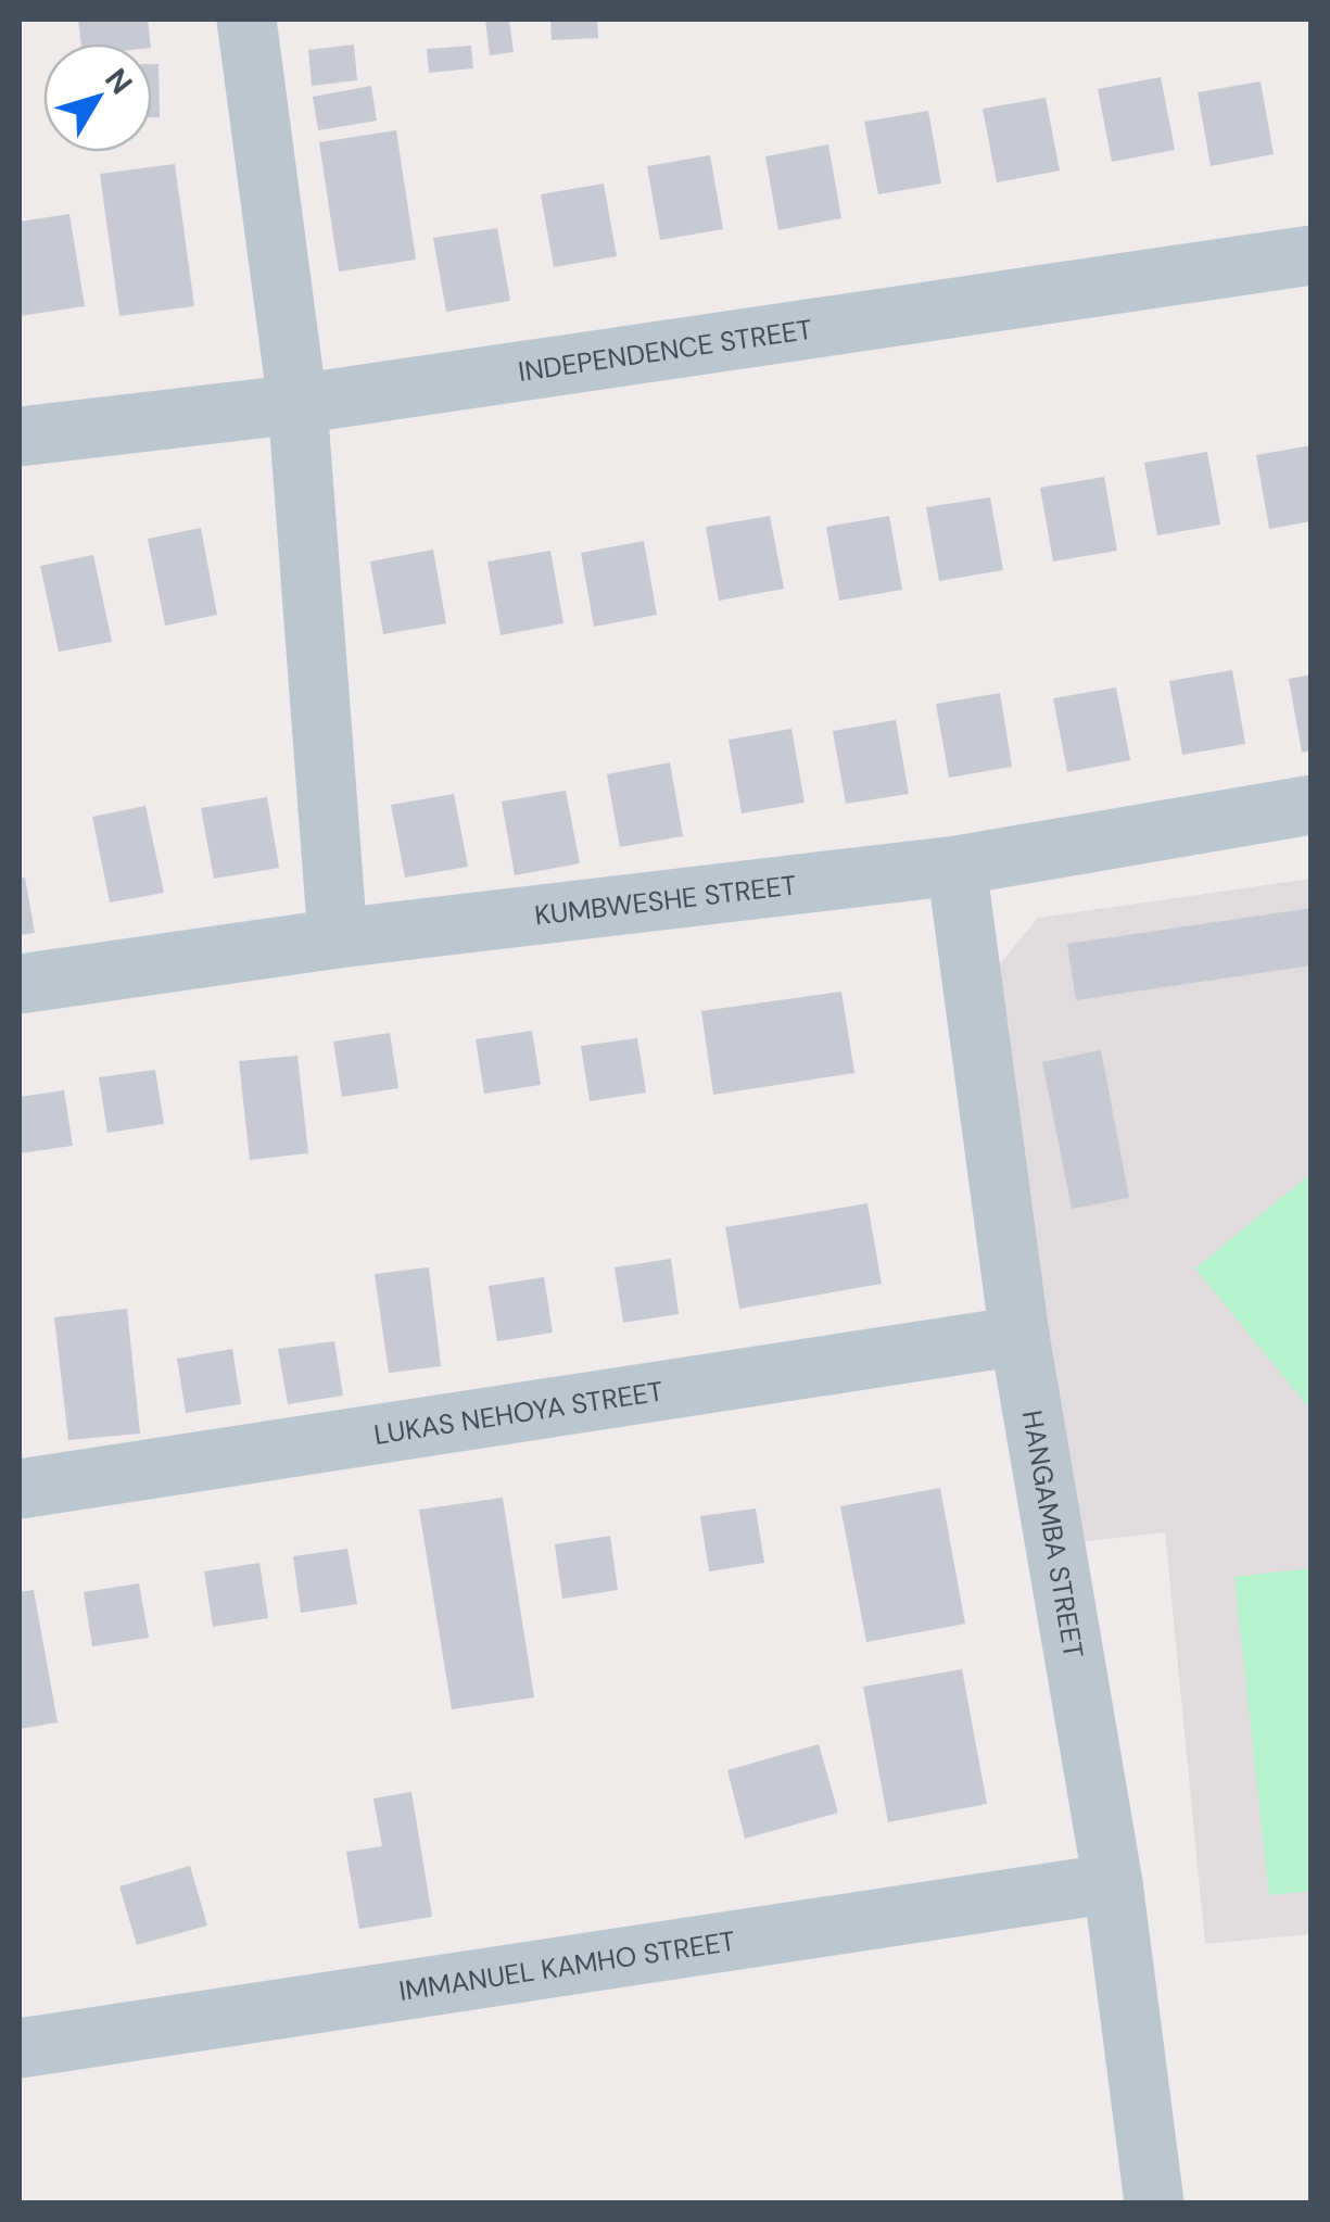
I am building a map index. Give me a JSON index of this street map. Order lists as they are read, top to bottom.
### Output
{
  "streets": {
    "street": [
      "INDEPENDENCE STREET",
      "KUMBWESHE STREET",
      "LUKAS NEHOYA STREET",
      "HANGAMBA STREET",
      "IMMANUEL KAMHO STREET"
    ]
  },
  "crossings": [
    ["KUMBWESHE STREET", "HANGAMBA STREET"],
    ["LUKAS NEHOYA STREET", "HANGAMBA STREET"],
    ["HANGAMBA STREET", "IMMANUEL KAMHO STREET"]
  ],
  "north": "top right"
}
